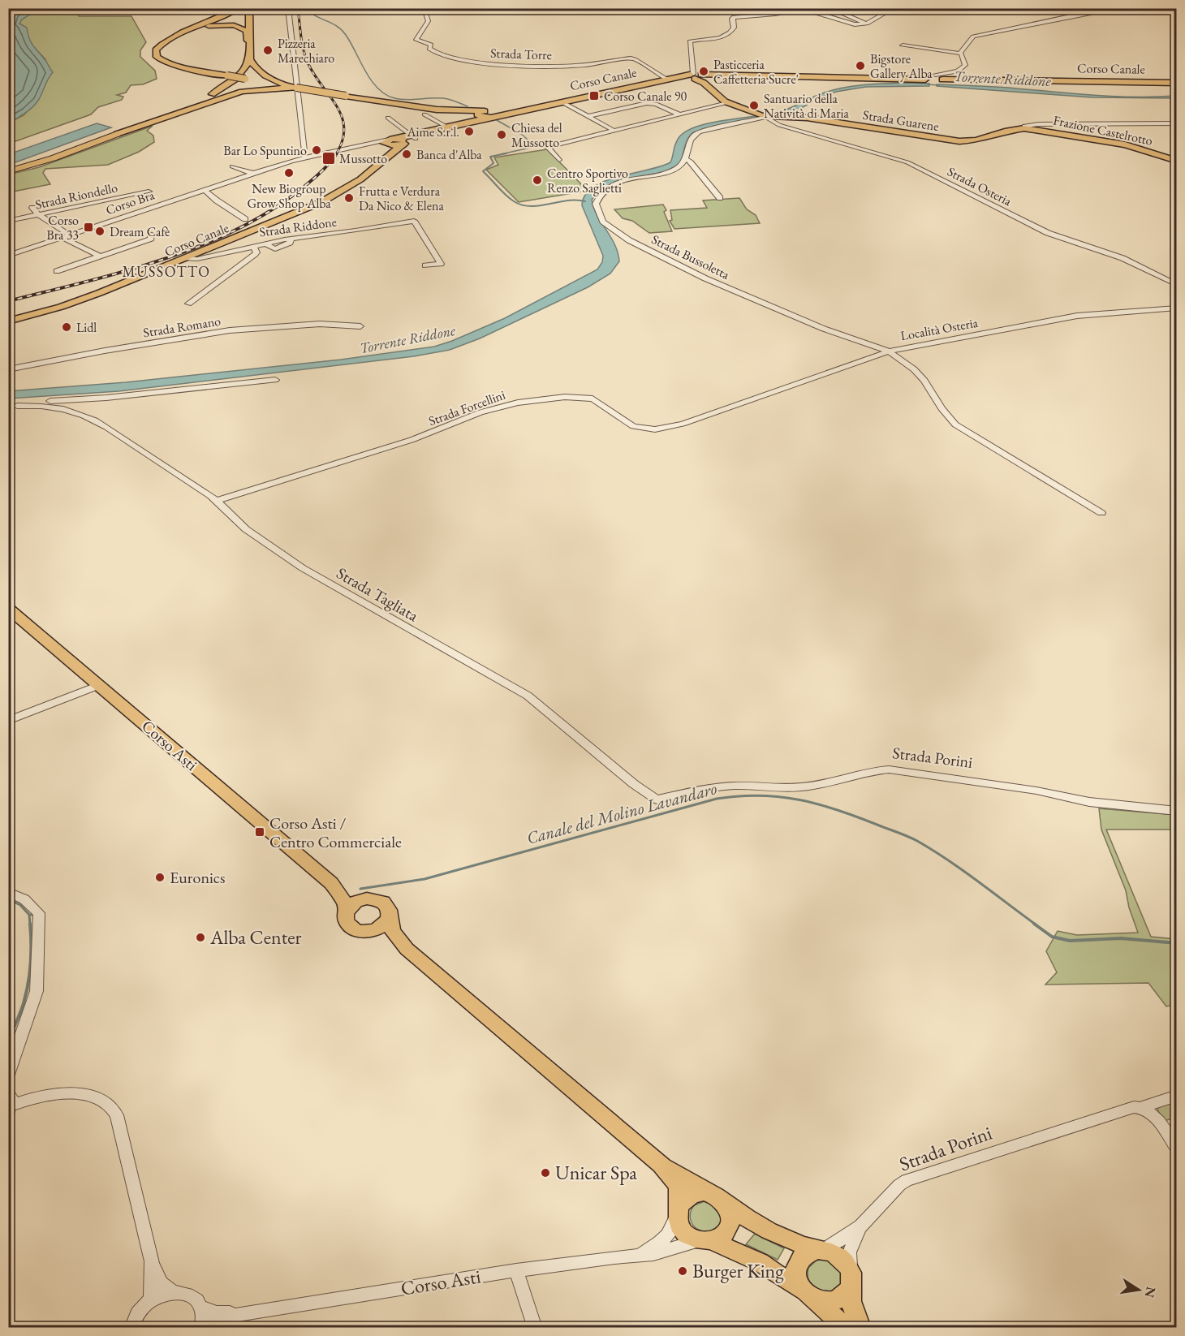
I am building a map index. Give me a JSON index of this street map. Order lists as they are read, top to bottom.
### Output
{
  "streets": {
    "main road": [
      "Corso Canale",
      "Strada Guarene",
      "Frazione Castelrotto",
      "Corso Asti"
    ],
    "street": [
      "Strada Torre",
      "Strada Osteria",
      "Strada Riondello",
      "Corso Bra",
      "Strada Riddone",
      "Strada Bussoletta",
      "Strada Romano",
      "Località Osteria",
      "Strada Forcellini",
      "Strada Tagliata",
      "Strada Porini"
    ]
  },
  "crossings": [
    ["Strada Torre", "Corso Canale"],
    ["Corso Canale", "Strada Guarene"],
    ["Corso Canale", "Corso Bra"],
    ["Corso Canale", "Strada Riddone"],
    ["Strada Guarene", "Frazione Castelrotto"],
    ["Strada Guarene", "Strada Osteria"],
    ["Strada Bussoletta", "Località Osteria"],
    ["Strada Bussoletta", "Strada Forcellini"],
    ["Località Osteria", "Strada Forcellini"],
    ["Strada Forcellini", "Strada Tagliata"],
    ["Strada Tagliata", "Strada Porini"]
  ],
  "districts": ["MUSSOTTO"],
  "water": ["Torrente Riddone", "Canale del Molino Lavandaro"],
  "places": {
    "other": [
      "Pizzeria Marechiaro",
      "Bigstore Gallery Alba",
      "Pasticceria Caffetteria Sucre'",
      "Santuario della Natività di Maria",
      "Aime S.r.l.",
      "Chiesa del Mussotto",
      "Bar Lo Spuntino",
      "Banca d'Alba",
      "New Biogroup Grow Shop Alba",
      "Centro Sportivo Renzo Saglietti",
      "Frutta e Verdura Da Nico & Elena",
      "Dream Cafè",
      "Lidl",
      "Euronics",
      "Alba Center",
      "Unicar Spa",
      "Burger King"
    ],
    "transit": [
      "Corso Canale 90",
      "Mussotto",
      "Corso Bra 33",
      "Corso Asti / Centro Commerciale"
    ]
  },
  "north": "right"
}
